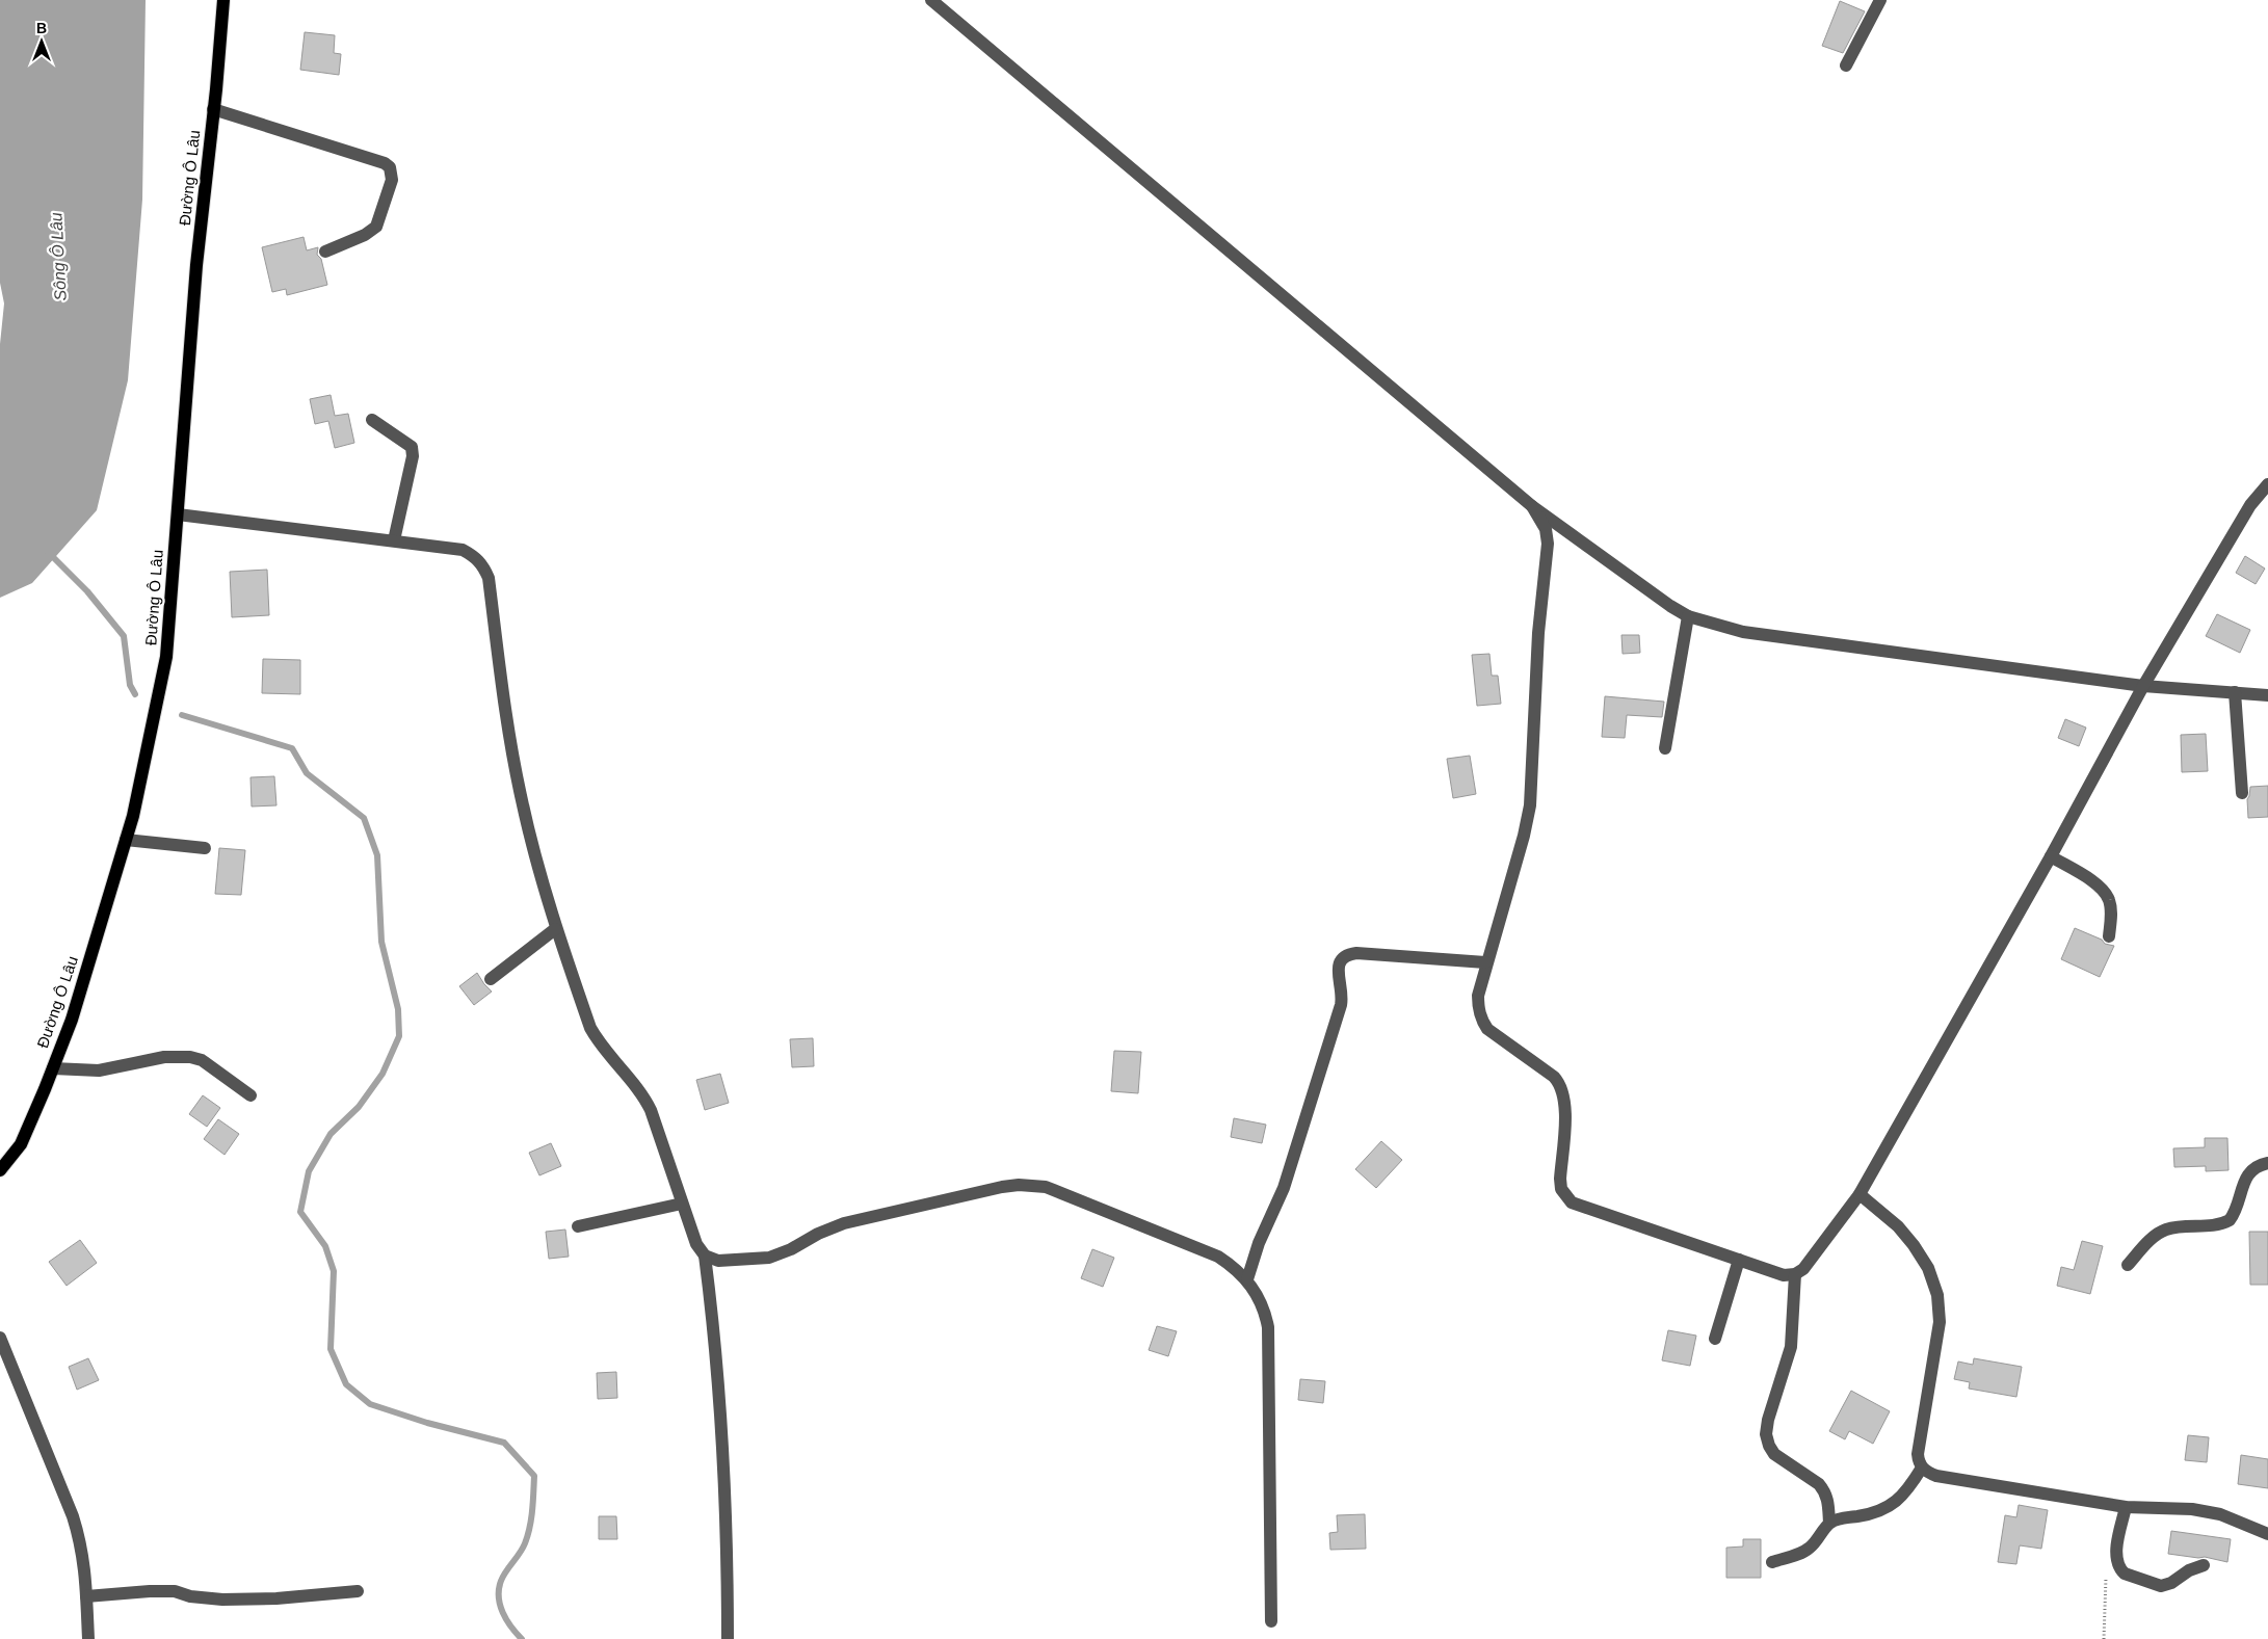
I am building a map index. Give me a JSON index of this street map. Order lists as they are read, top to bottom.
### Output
{
  "streets": {
    "main road": ["Đường Ô Lâu"]
  },
  "water": ["Sông Ô Lâu"],
  "north": "top"
}
